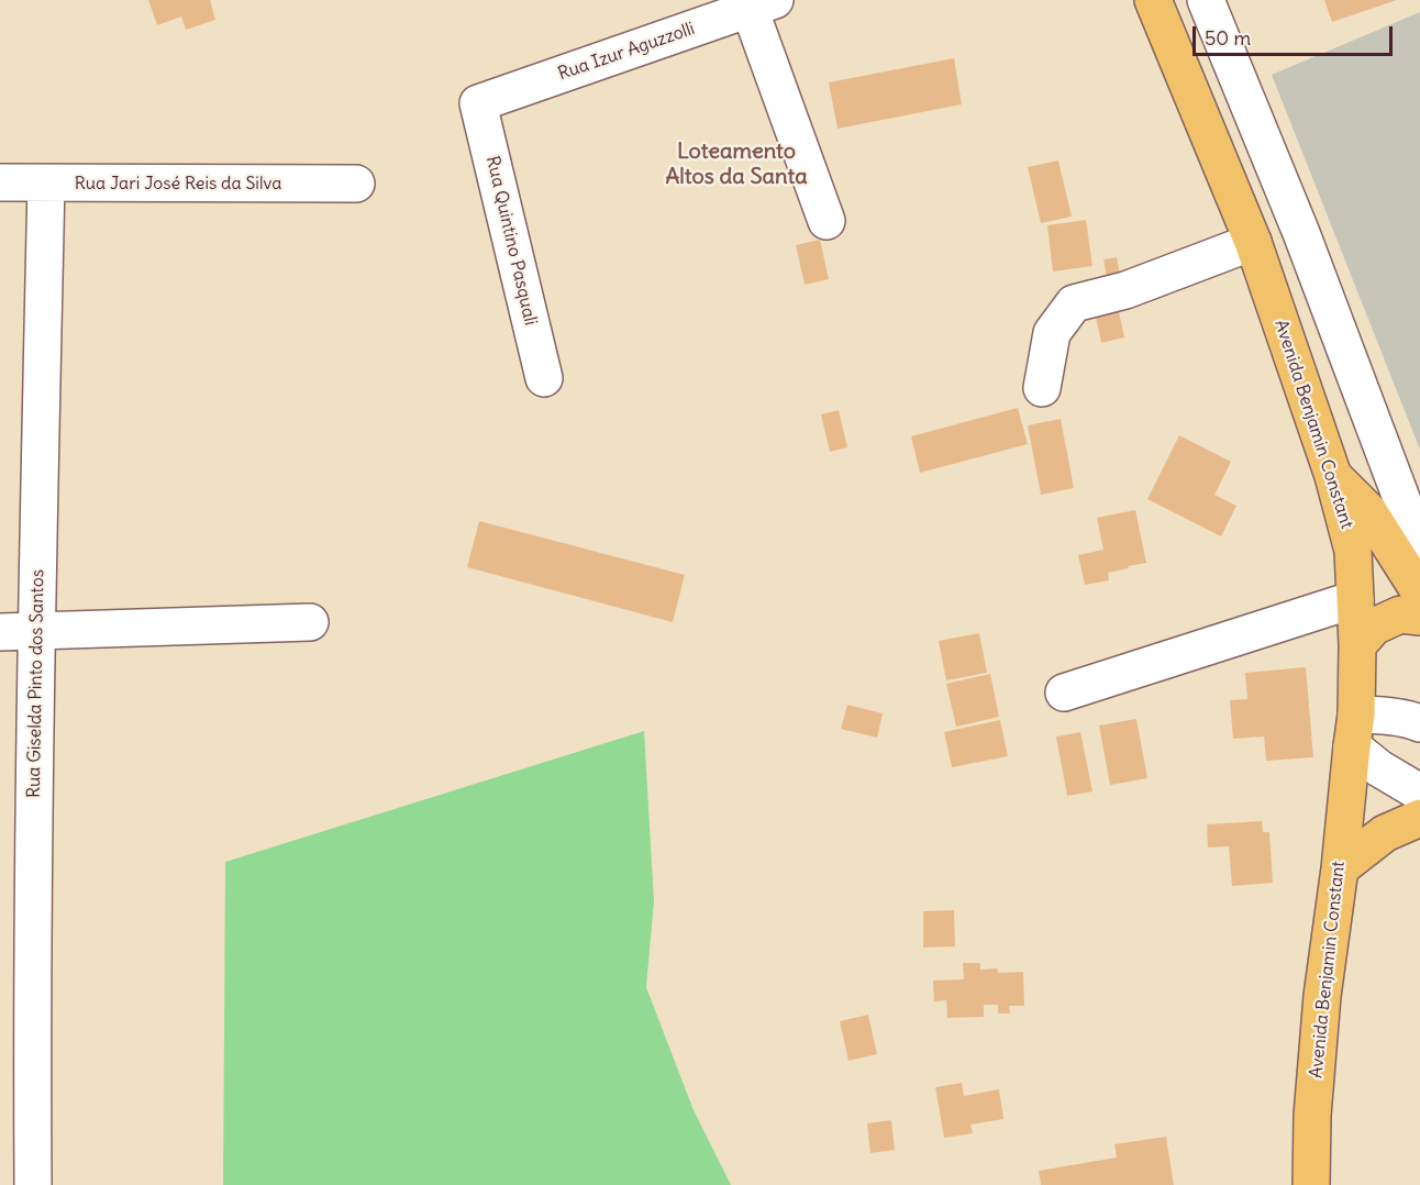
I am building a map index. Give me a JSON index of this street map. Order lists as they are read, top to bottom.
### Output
{
  "streets": {
    "main road": ["Avenida Benjamin Constant"],
    "street": [
      "Rua Izur Aguzzolli",
      "Rua Jari José Reis da Silva",
      "Rua Quintino Pasquali",
      "Rua Giselda Pinto dos Santos"
    ]
  },
  "crossings": [
    ["Rua Izur Aguzzolli", "Rua Quintino Pasquali"],
    ["Rua Jari José Reis da Silva", "Rua Giselda Pinto dos Santos"]
  ],
  "districts": ["Loteamento Altos da Santa"],
  "scale_bar": "50 m"
}
